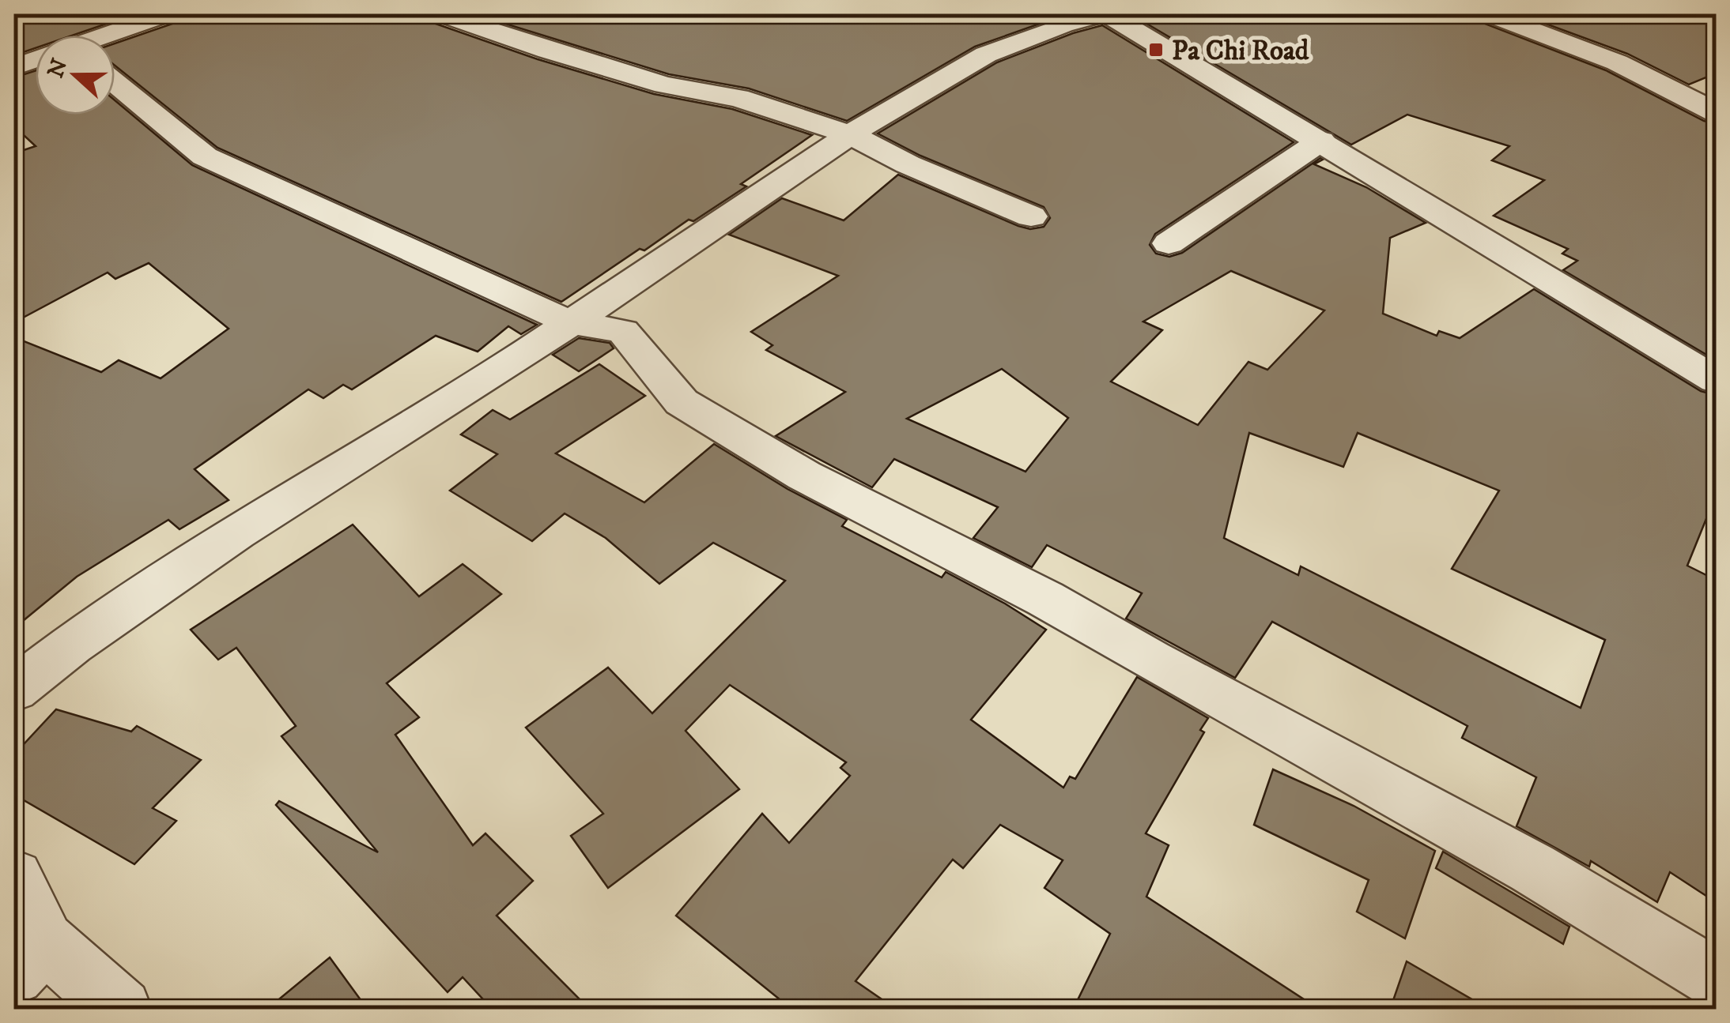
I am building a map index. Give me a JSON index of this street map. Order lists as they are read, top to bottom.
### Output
{
  "places": {
    "transit": ["Pa Chi Road"]
  },
  "north": "left"
}
